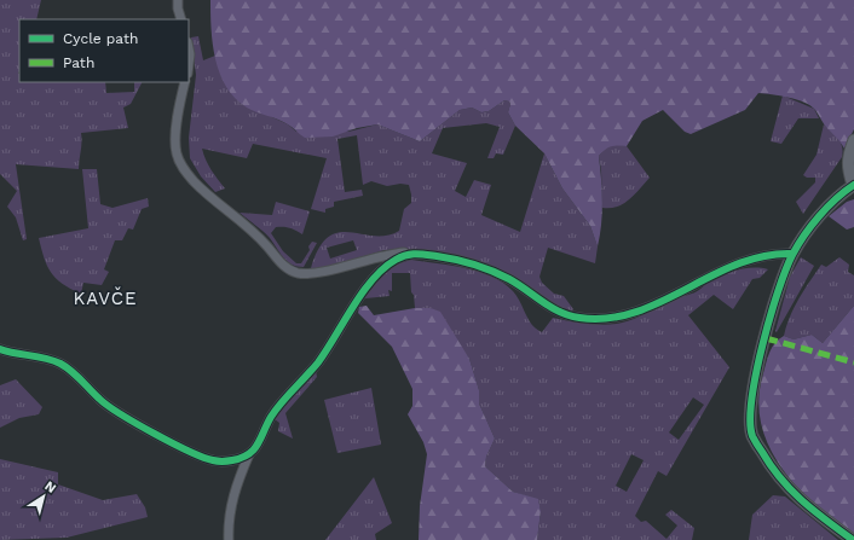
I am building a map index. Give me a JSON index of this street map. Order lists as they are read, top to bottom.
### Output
{
  "districts": ["KAVČE"],
  "legend": ["Cycle path", "Path"],
  "north": "top right"
}
